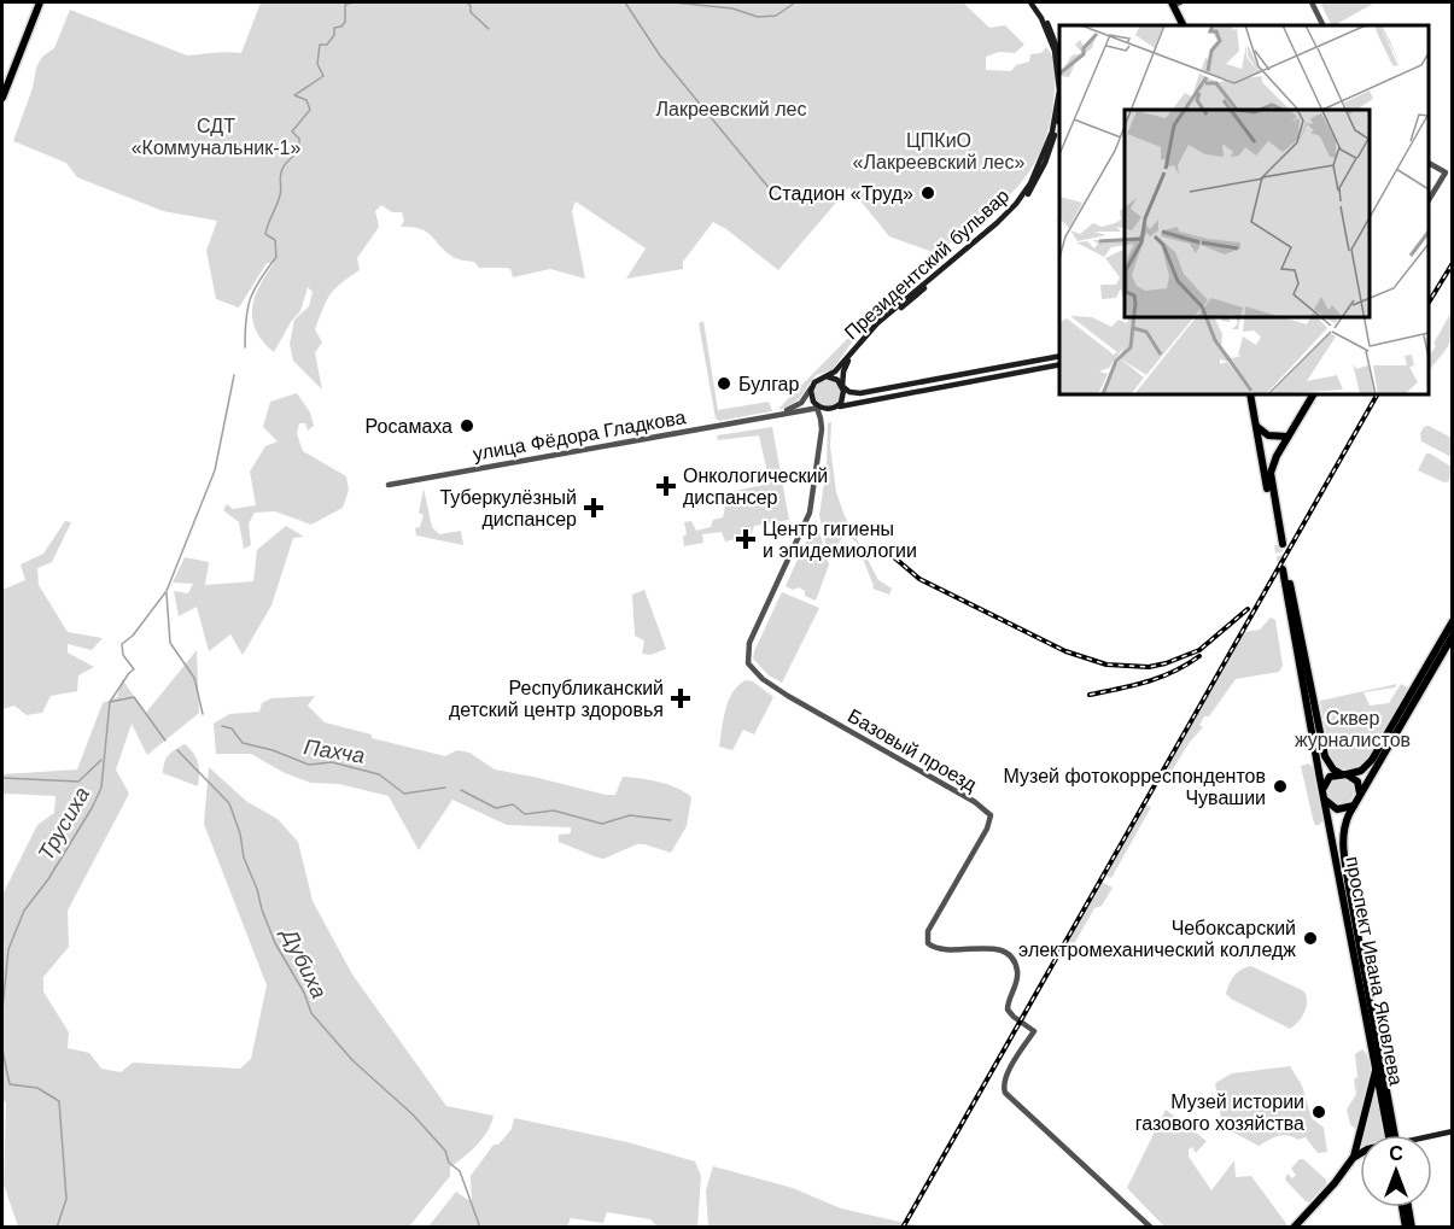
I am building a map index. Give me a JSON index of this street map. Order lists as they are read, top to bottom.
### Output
{
  "streets": {
    "main road": ["Президентский бульвар", "проспект Ивана Яковлева"],
    "street": ["улица Фёдора Гладкова", "Базовый проезд"]
  },
  "crossings": [
    ["Президентский бульвар", "улица Фёдора Гладкова"]
  ],
  "water": ["Пахча", "Трусиха", "Дубиха"],
  "parks": [
    "Лакреевский лес",
    "СДТ «Коммунальник-1»",
    "ЦПКиО «Лакреевский лес»",
    "Сквер журналистов"
  ],
  "places": {
    "other": [
      "Стадион «Труд»",
      "Булгар",
      "Росамаха",
      "Музей фотокорреспондентов Чувашии",
      "Чебоксарский электромеханический колледж",
      "Музей истории газового хозяйства"
    ],
    "health": [
      "Онкологический диспансер",
      "Туберкулёзный диспансер",
      "Центр гигиены и эпидемиологии",
      "Республиканский детский центр здоровья"
    ]
  },
  "north": "top"
}
